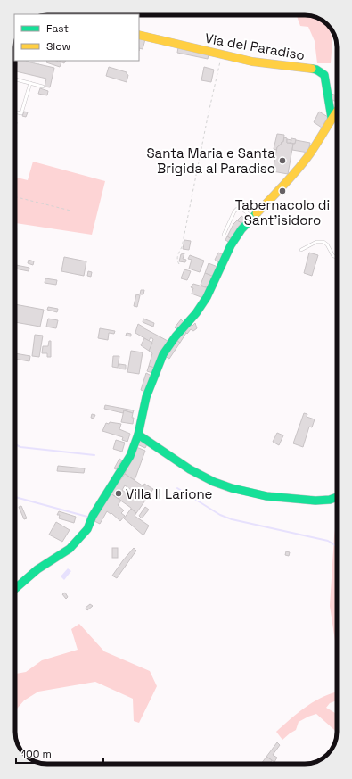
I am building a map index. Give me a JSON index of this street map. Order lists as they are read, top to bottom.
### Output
{
  "streets": {
    "street": ["Via del Paradiso"]
  },
  "places": ["Santa Maria e Santa Brigida al Paradiso", "Tabernacolo di Sant'isidoro", "Villa Il Larione"],
  "legend": ["Fast", "Slow"],
  "scale_bar": "100 m"
}
